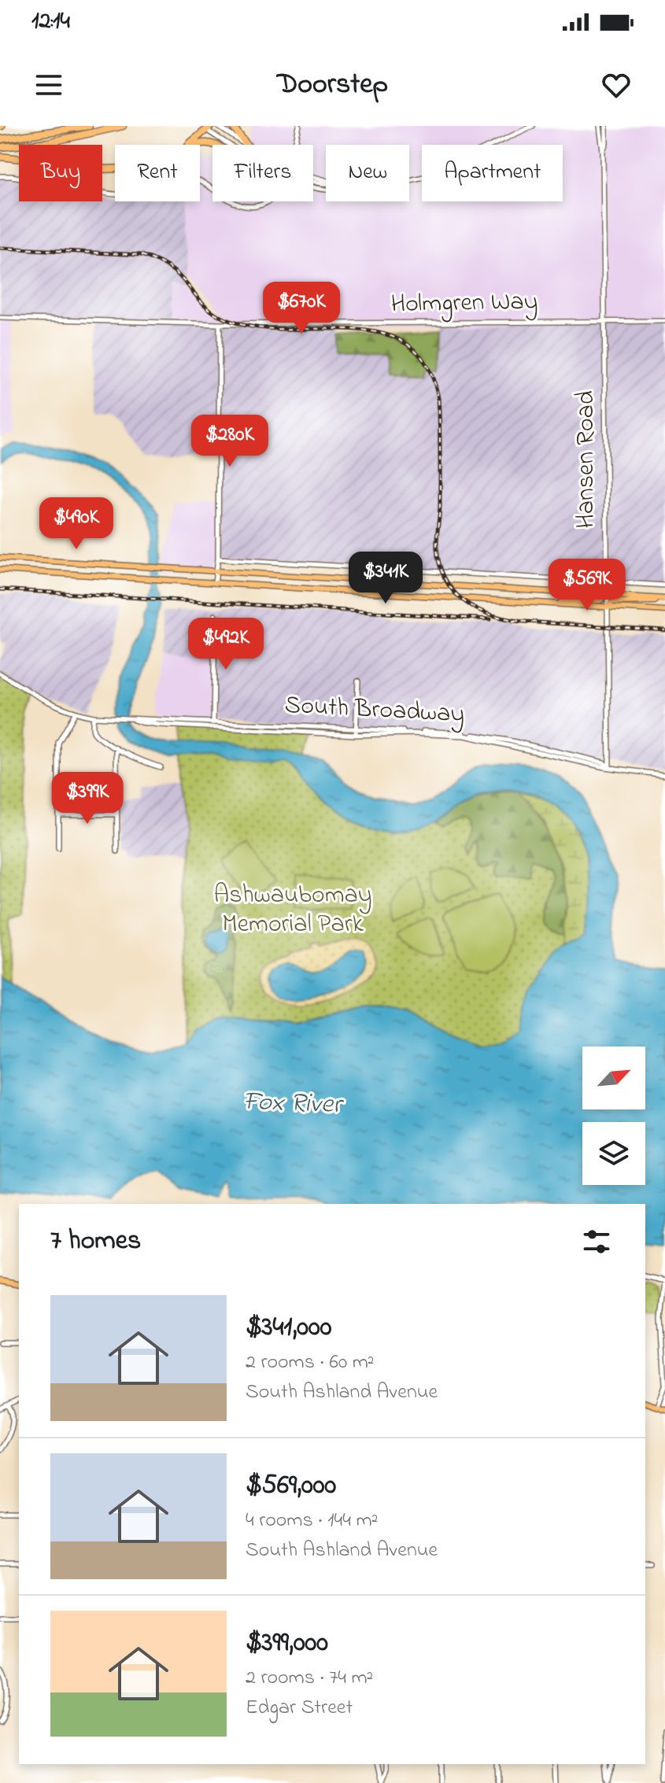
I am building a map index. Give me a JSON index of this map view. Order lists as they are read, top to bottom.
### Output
{
  "streets": {
    "street": ["Holmgren Way", "Hansen Road", "South Broadway"]
  },
  "crossings": [
    ["Holmgren Way", "Hansen Road"],
    ["Hansen Road", "South Broadway"]
  ],
  "water": ["Fox River"],
  "parks": ["Ashwaubomay Memorial Park"],
  "north": "top right",
  "page": {
    "status": "12:14",
    "header": "Doorstep",
    "chip": [
      "Buy",
      "Rent",
      "Filters",
      "New",
      "Apartment"
    ],
    "price": [
      "$670K",
      "$280K",
      "$490K",
      "$341K",
      "$569K",
      "$492K",
      "$399K"
    ],
    "heading": "7 homes",
    "list": [
      {
        "name": "$341,000",
        "note": "2 rooms · 60 m² · South Ashland Avenue"
      },
      {
        "name": "$569,000",
        "note": "4 rooms · 144 m² · South Ashland Avenue"
      },
      {
        "name": "$399,000",
        "note": "2 rooms · 74 m² · Edgar Street"
      }
    ]
  }
}
